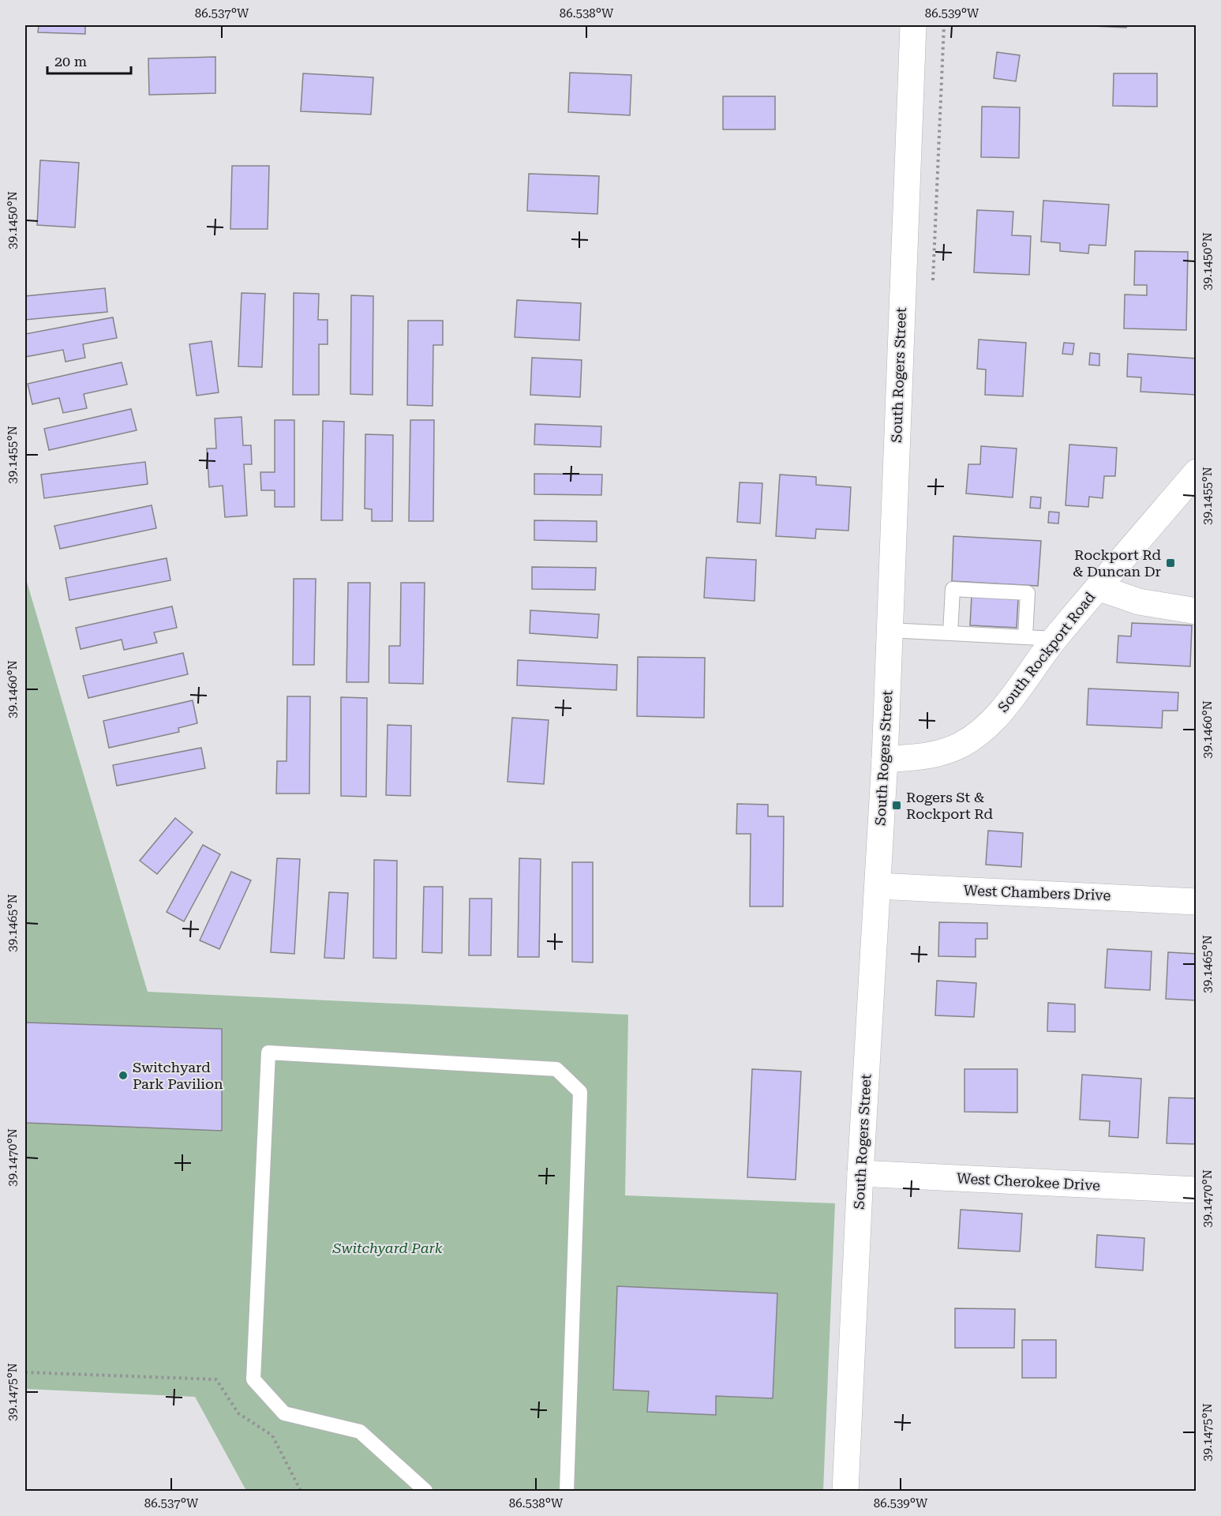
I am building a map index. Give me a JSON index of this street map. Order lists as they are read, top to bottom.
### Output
{
  "streets": {
    "street": [
      "South Rogers Street",
      "South Rockport Road",
      "West Chambers Drive",
      "West Cherokee Drive"
    ]
  },
  "crossings": [
    ["South Rogers Street", "South Rockport Road"],
    ["South Rogers Street", "West Chambers Drive"],
    ["South Rogers Street", "West Cherokee Drive"]
  ],
  "parks": ["Switchyard Park"],
  "places": {
    "transit": ["Rockport Rd & Duncan Dr", "Rogers St & Rockport Rd"],
    "other": ["Switchyard Park Pavilion"]
  },
  "scale_bar": "20 m",
  "coordinates": [
    "86.537°W",
    "86.538°W",
    "86.539°W",
    "39.1450°N",
    "39.1455°N",
    "39.1460°N",
    "39.1465°N",
    "39.1470°N",
    "39.1475°N"
  ]
}
